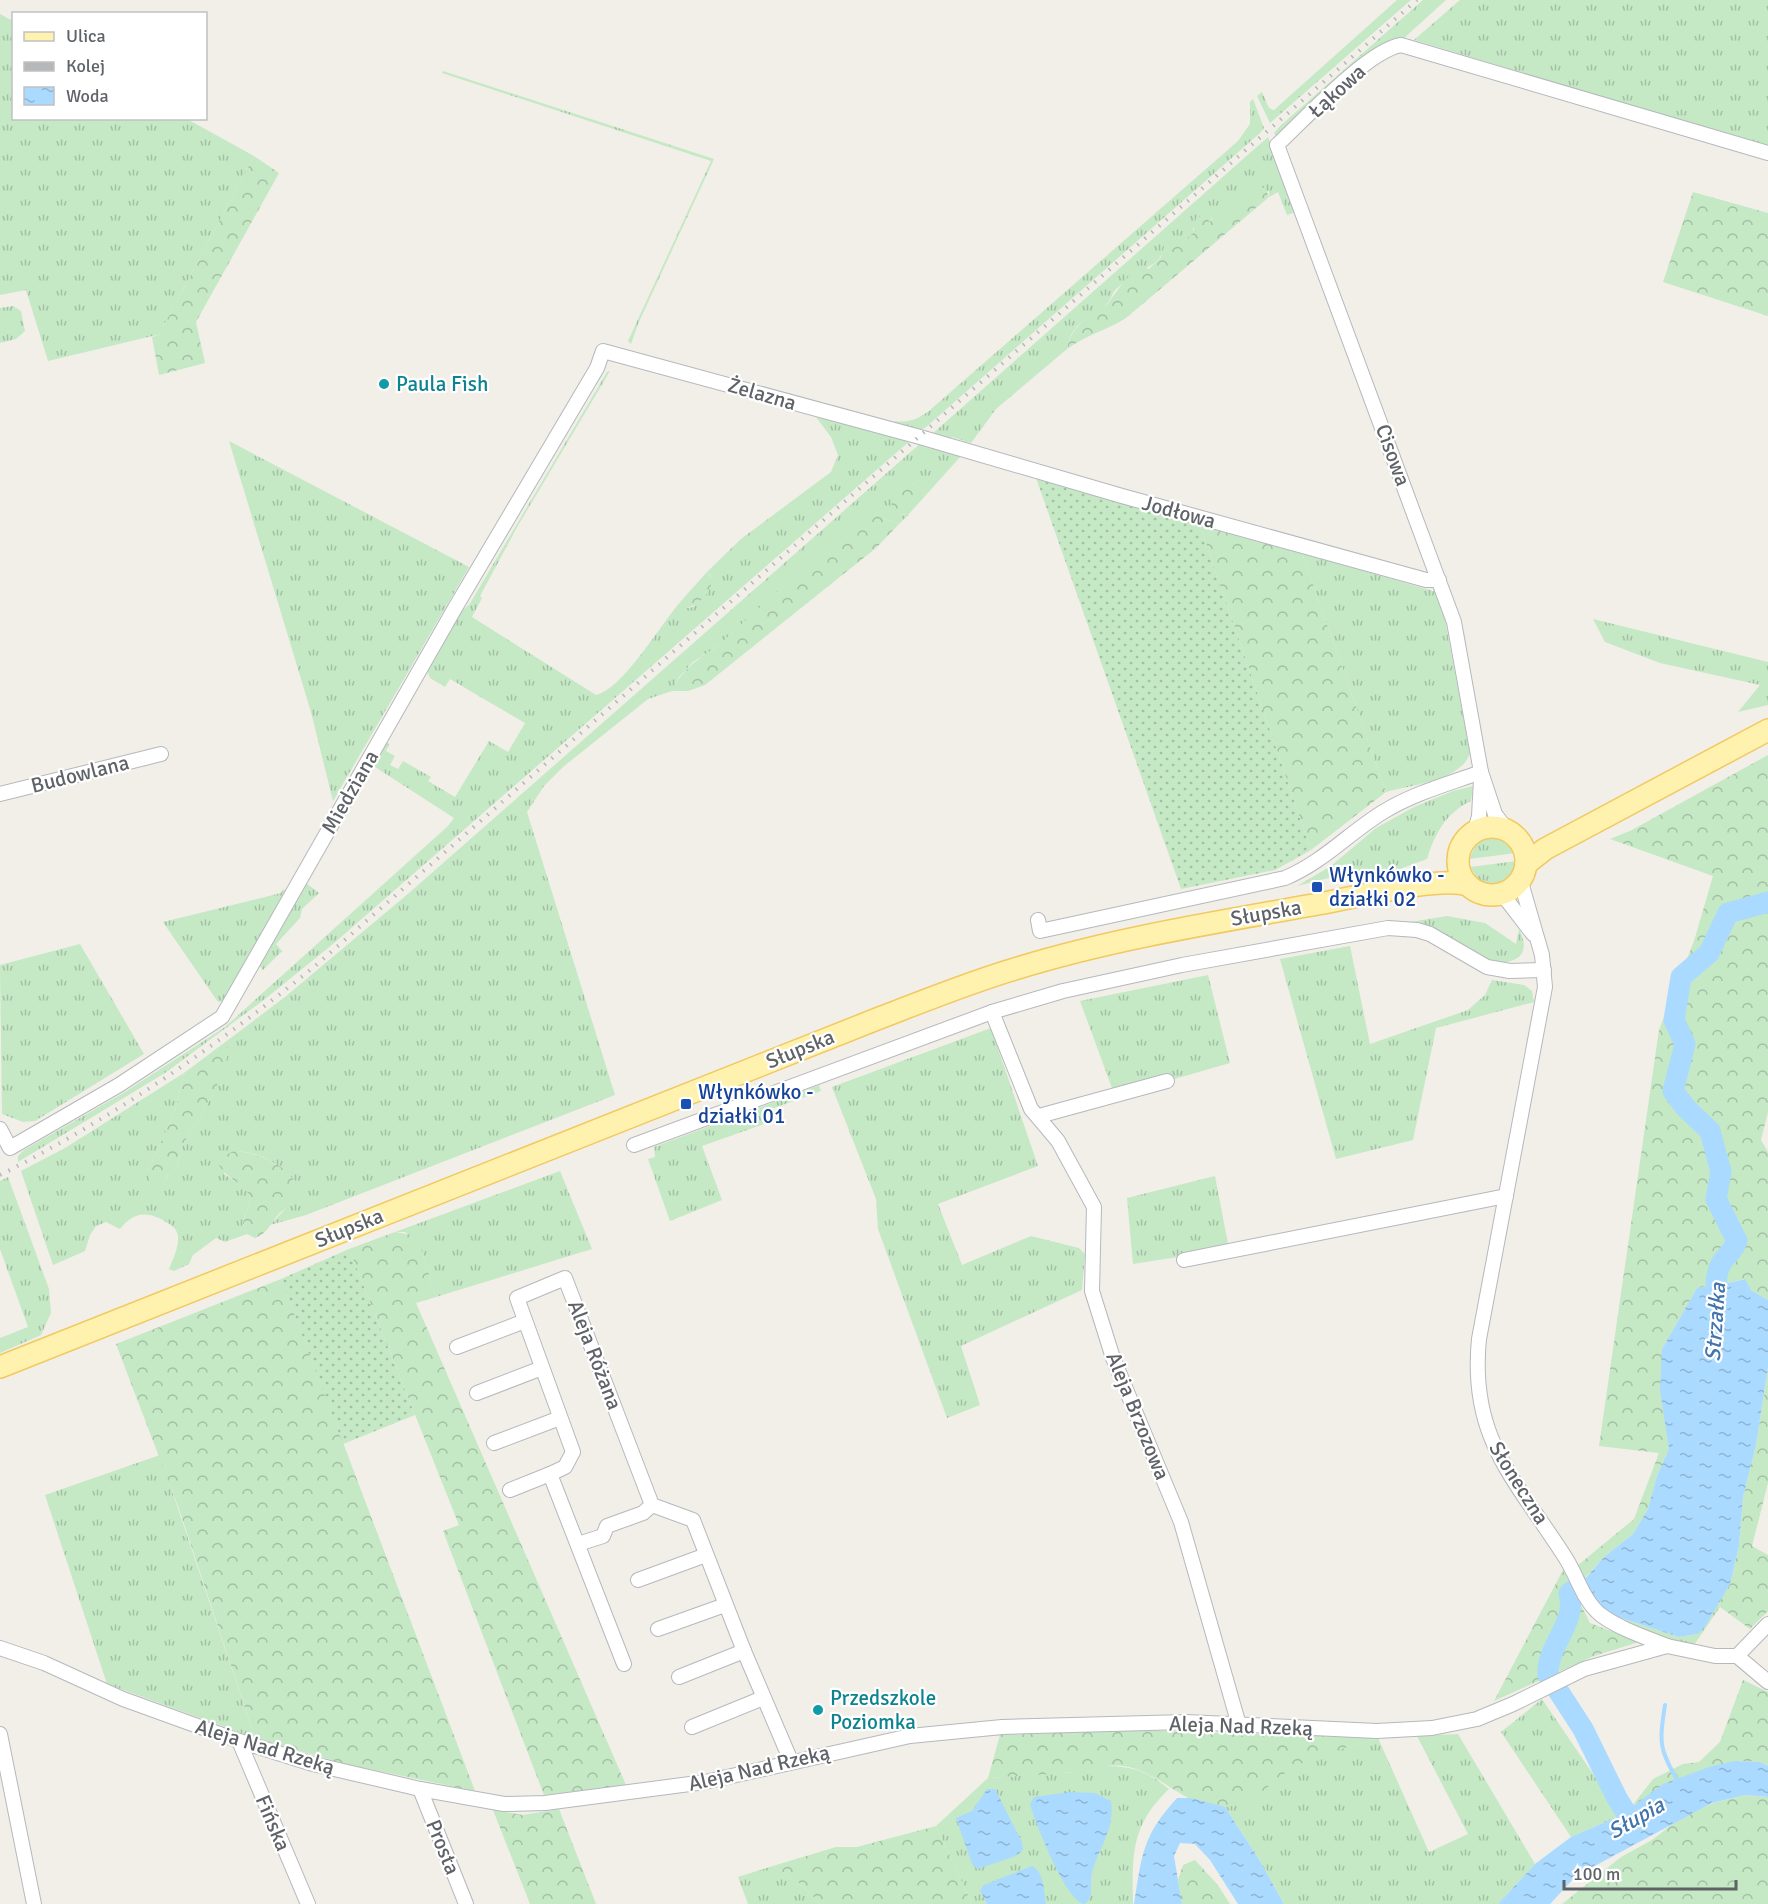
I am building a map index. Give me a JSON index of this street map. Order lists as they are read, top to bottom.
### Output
{
  "streets": {
    "main road": ["Słupska"],
    "street": [
      "Łąkowa",
      "Żelazna",
      "Cisowa",
      "Jodłowa",
      "Budowlana",
      "Miedziana",
      "Aleja Różana",
      "Aleja Brzozowa",
      "Słoneczna",
      "Aleja Nad Rzeką",
      "Fińska",
      "Prosta"
    ]
  },
  "crossings": [
    ["Łąkowa", "Cisowa"],
    ["Żelazna", "Jodłowa"],
    ["Żelazna", "Miedziana"],
    ["Cisowa", "Jodłowa"],
    ["Cisowa", "Słupska"],
    ["Cisowa", "Słoneczna"],
    ["Słupska", "Słoneczna"],
    ["Aleja Brzozowa", "Aleja Nad Rzeką"],
    ["Słoneczna", "Aleja Nad Rzeką"],
    ["Aleja Nad Rzeką", "Fińska"],
    ["Aleja Nad Rzeką", "Prosta"]
  ],
  "water": ["Strzałka", "Słupia"],
  "places": {
    "other": ["Paula Fish", "Przedszkole Poziomka"],
    "transit": ["Włynkówko - działki 02", "Włynkówko - działki 01"]
  },
  "legend": ["Ulica", "Kolej", "Woda"],
  "scale_bar": "100 m"
}
